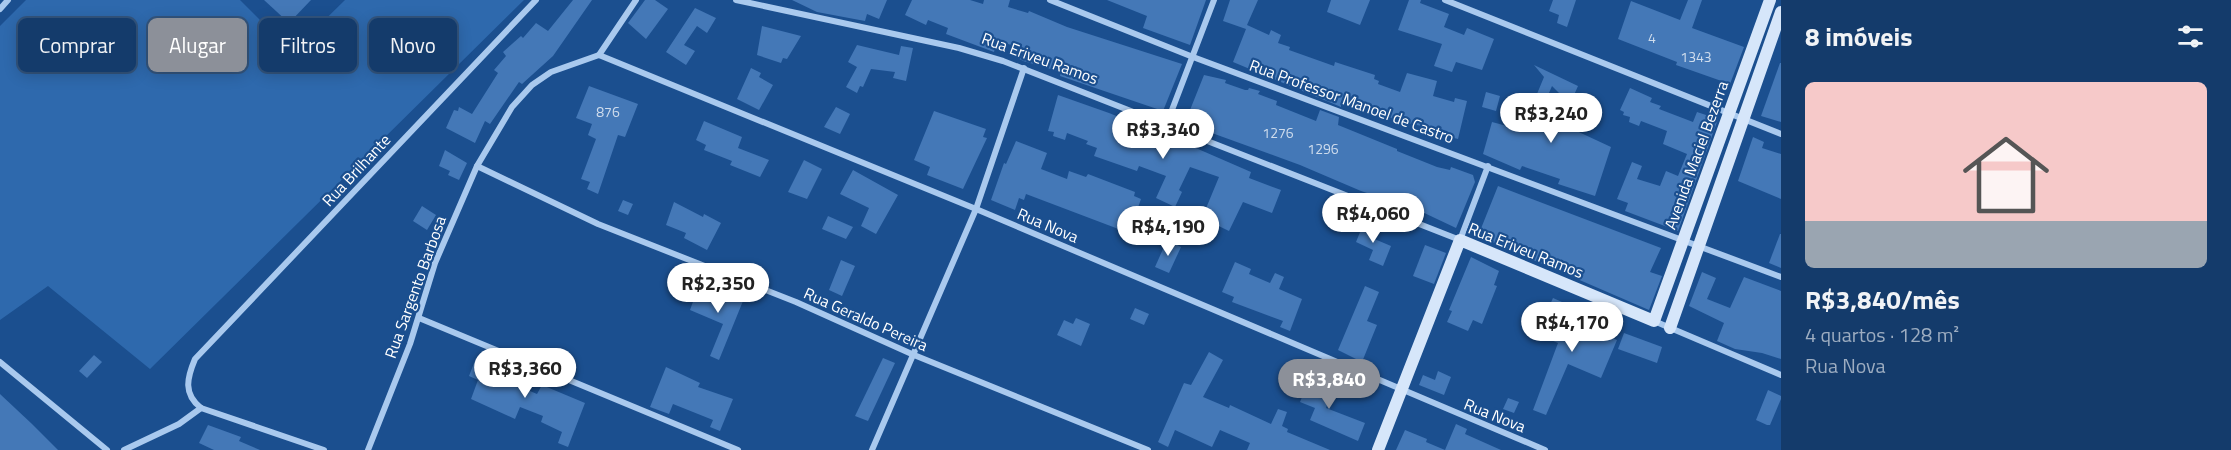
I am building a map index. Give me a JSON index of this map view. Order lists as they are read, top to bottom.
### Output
{
  "streets": {
    "street": [
      "Rua Eriveu Ramos",
      "Rua Professor Manoel de Castro",
      "Avenida Maciel Bezerra",
      "Rua Brilhante",
      "Rua Nova",
      "Rua Sargento Barbosa",
      "Rua Geraldo Pereira"
    ]
  },
  "crossings": [
    ["Rua Eriveu Ramos", "Avenida Maciel Bezerra"],
    ["Rua Professor Manoel de Castro", "Avenida Maciel Bezerra"],
    ["Rua Nova", "Rua Sargento Barbosa"],
    ["Rua Sargento Barbosa", "Rua Geraldo Pereira"]
  ],
  "house_numbers": [
    "4",
    "1343",
    "876",
    "1276",
    "1296"
  ],
  "page": {
    "heading": "8 imóveis",
    "chip": [
      "Comprar",
      "Alugar",
      "Filtros",
      "Novo"
    ],
    "list": [
      {
        "name": "R$3,840/mês",
        "note": "4 quartos · 128 m² · Rua Nova"
      }
    ],
    "price": [
      "R$3,240",
      "R$3,340",
      "R$4,060",
      "R$4,190",
      "R$2,350",
      "R$4,170",
      "R$3,360",
      "R$3,840"
    ]
  }
}
